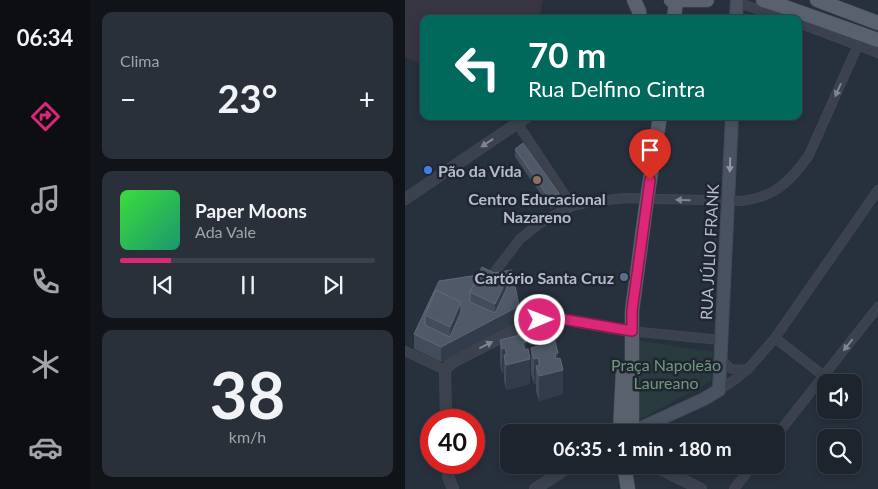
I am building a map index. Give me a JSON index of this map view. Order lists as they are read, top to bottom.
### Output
{
  "streets": {
    "main road": ["RUA JÚLIO FRANK"]
  },
  "parks": ["Praça Napoleão Laureano"],
  "places": ["Pão da Vida", "Centro Educacional Nazareno", "Cartório Santa Cruz"],
  "page": {
    "tabs": "06:34",
    "tile": [
      "Clima",
      ["38", "km/h"]
    ],
    "turn": ["70 m", "Rua Delfino Cintra"],
    "heat": ["−", "23°", "+"],
    "song": ["Paper Moons", "Ada Vale"],
    "limit": "40",
    "trip": "06:35 · 1 min · 180 m"
  }
}
